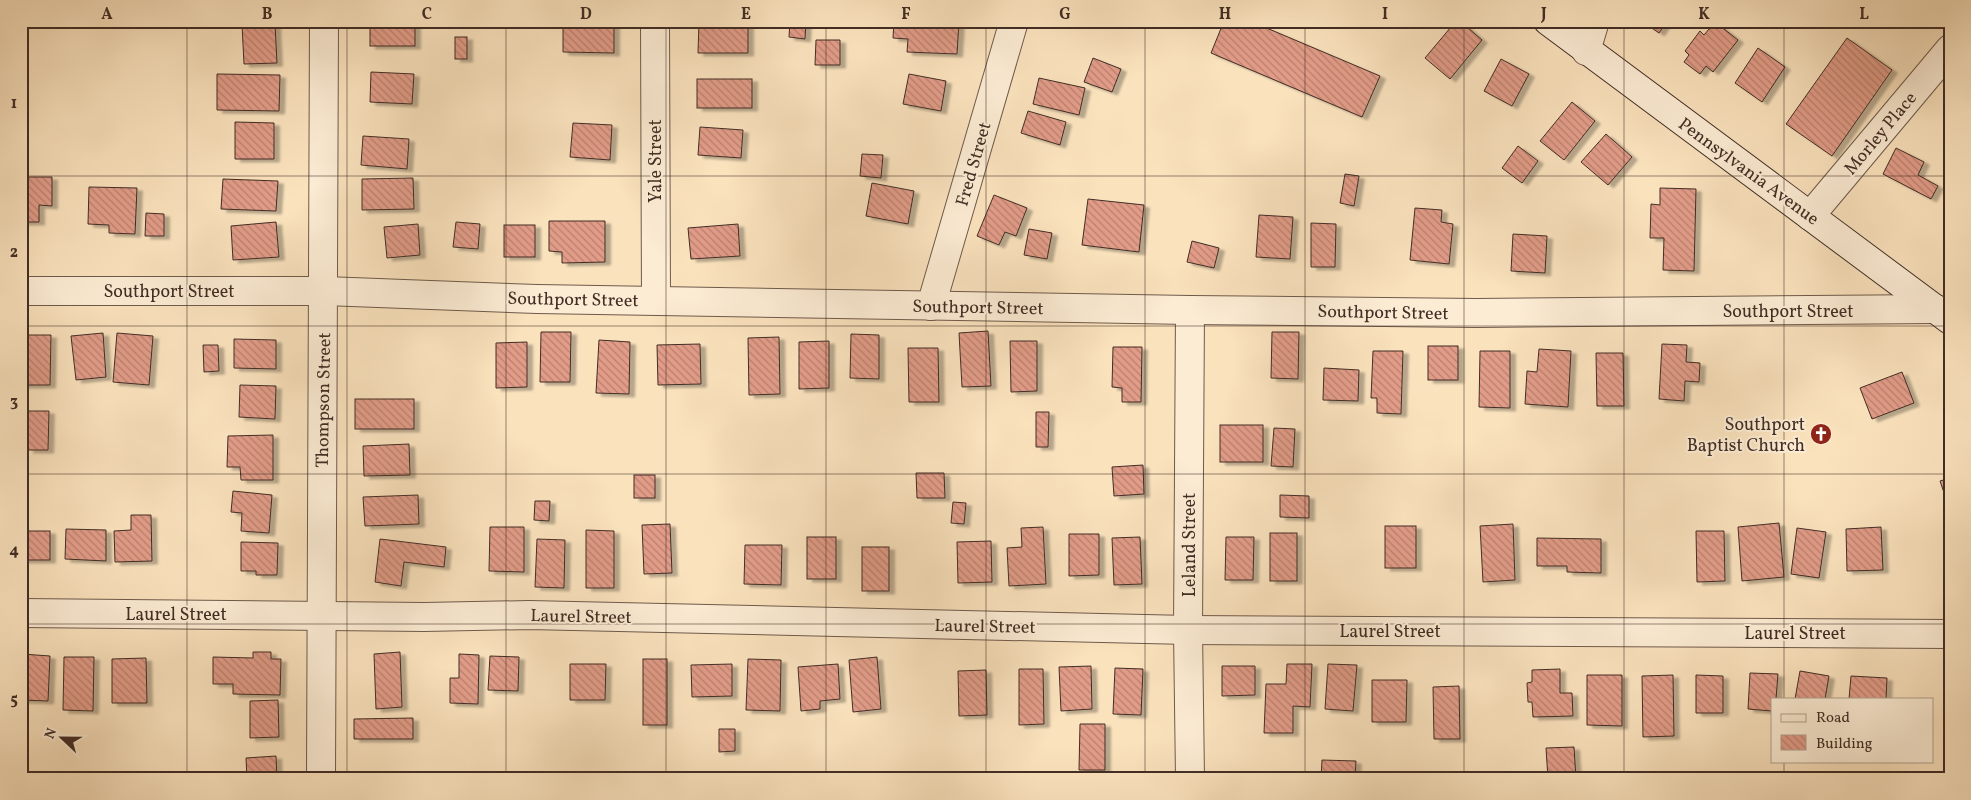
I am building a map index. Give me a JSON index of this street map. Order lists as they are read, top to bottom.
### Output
{
  "streets": {
    "street": [
      "Morley Place",
      "Yale Street",
      "Fred Street",
      "Pennsylvania Avenue",
      "Southport Street",
      "Thompson Street",
      "Leland Street",
      "Laurel Street"
    ]
  },
  "crossings": [
    ["Morley Place", "Pennsylvania Avenue"],
    ["Yale Street", "Southport Street"],
    ["Fred Street", "Southport Street"],
    ["Pennsylvania Avenue", "Southport Street"],
    ["Southport Street", "Thompson Street"],
    ["Southport Street", "Leland Street"],
    ["Thompson Street", "Laurel Street"],
    ["Leland Street", "Laurel Street"]
  ],
  "places": {
    "church": ["Southport Baptist Church"]
  },
  "legend": ["Road", "Building"],
  "north": "left",
  "grid": {
    "columns": [
      "A",
      "B",
      "C",
      "D",
      "E",
      "F",
      "G",
      "H",
      "I",
      "J",
      "K",
      "L"
    ],
    "rows": [
      "1",
      "2",
      "3",
      "4",
      "5"
    ]
  }
}
